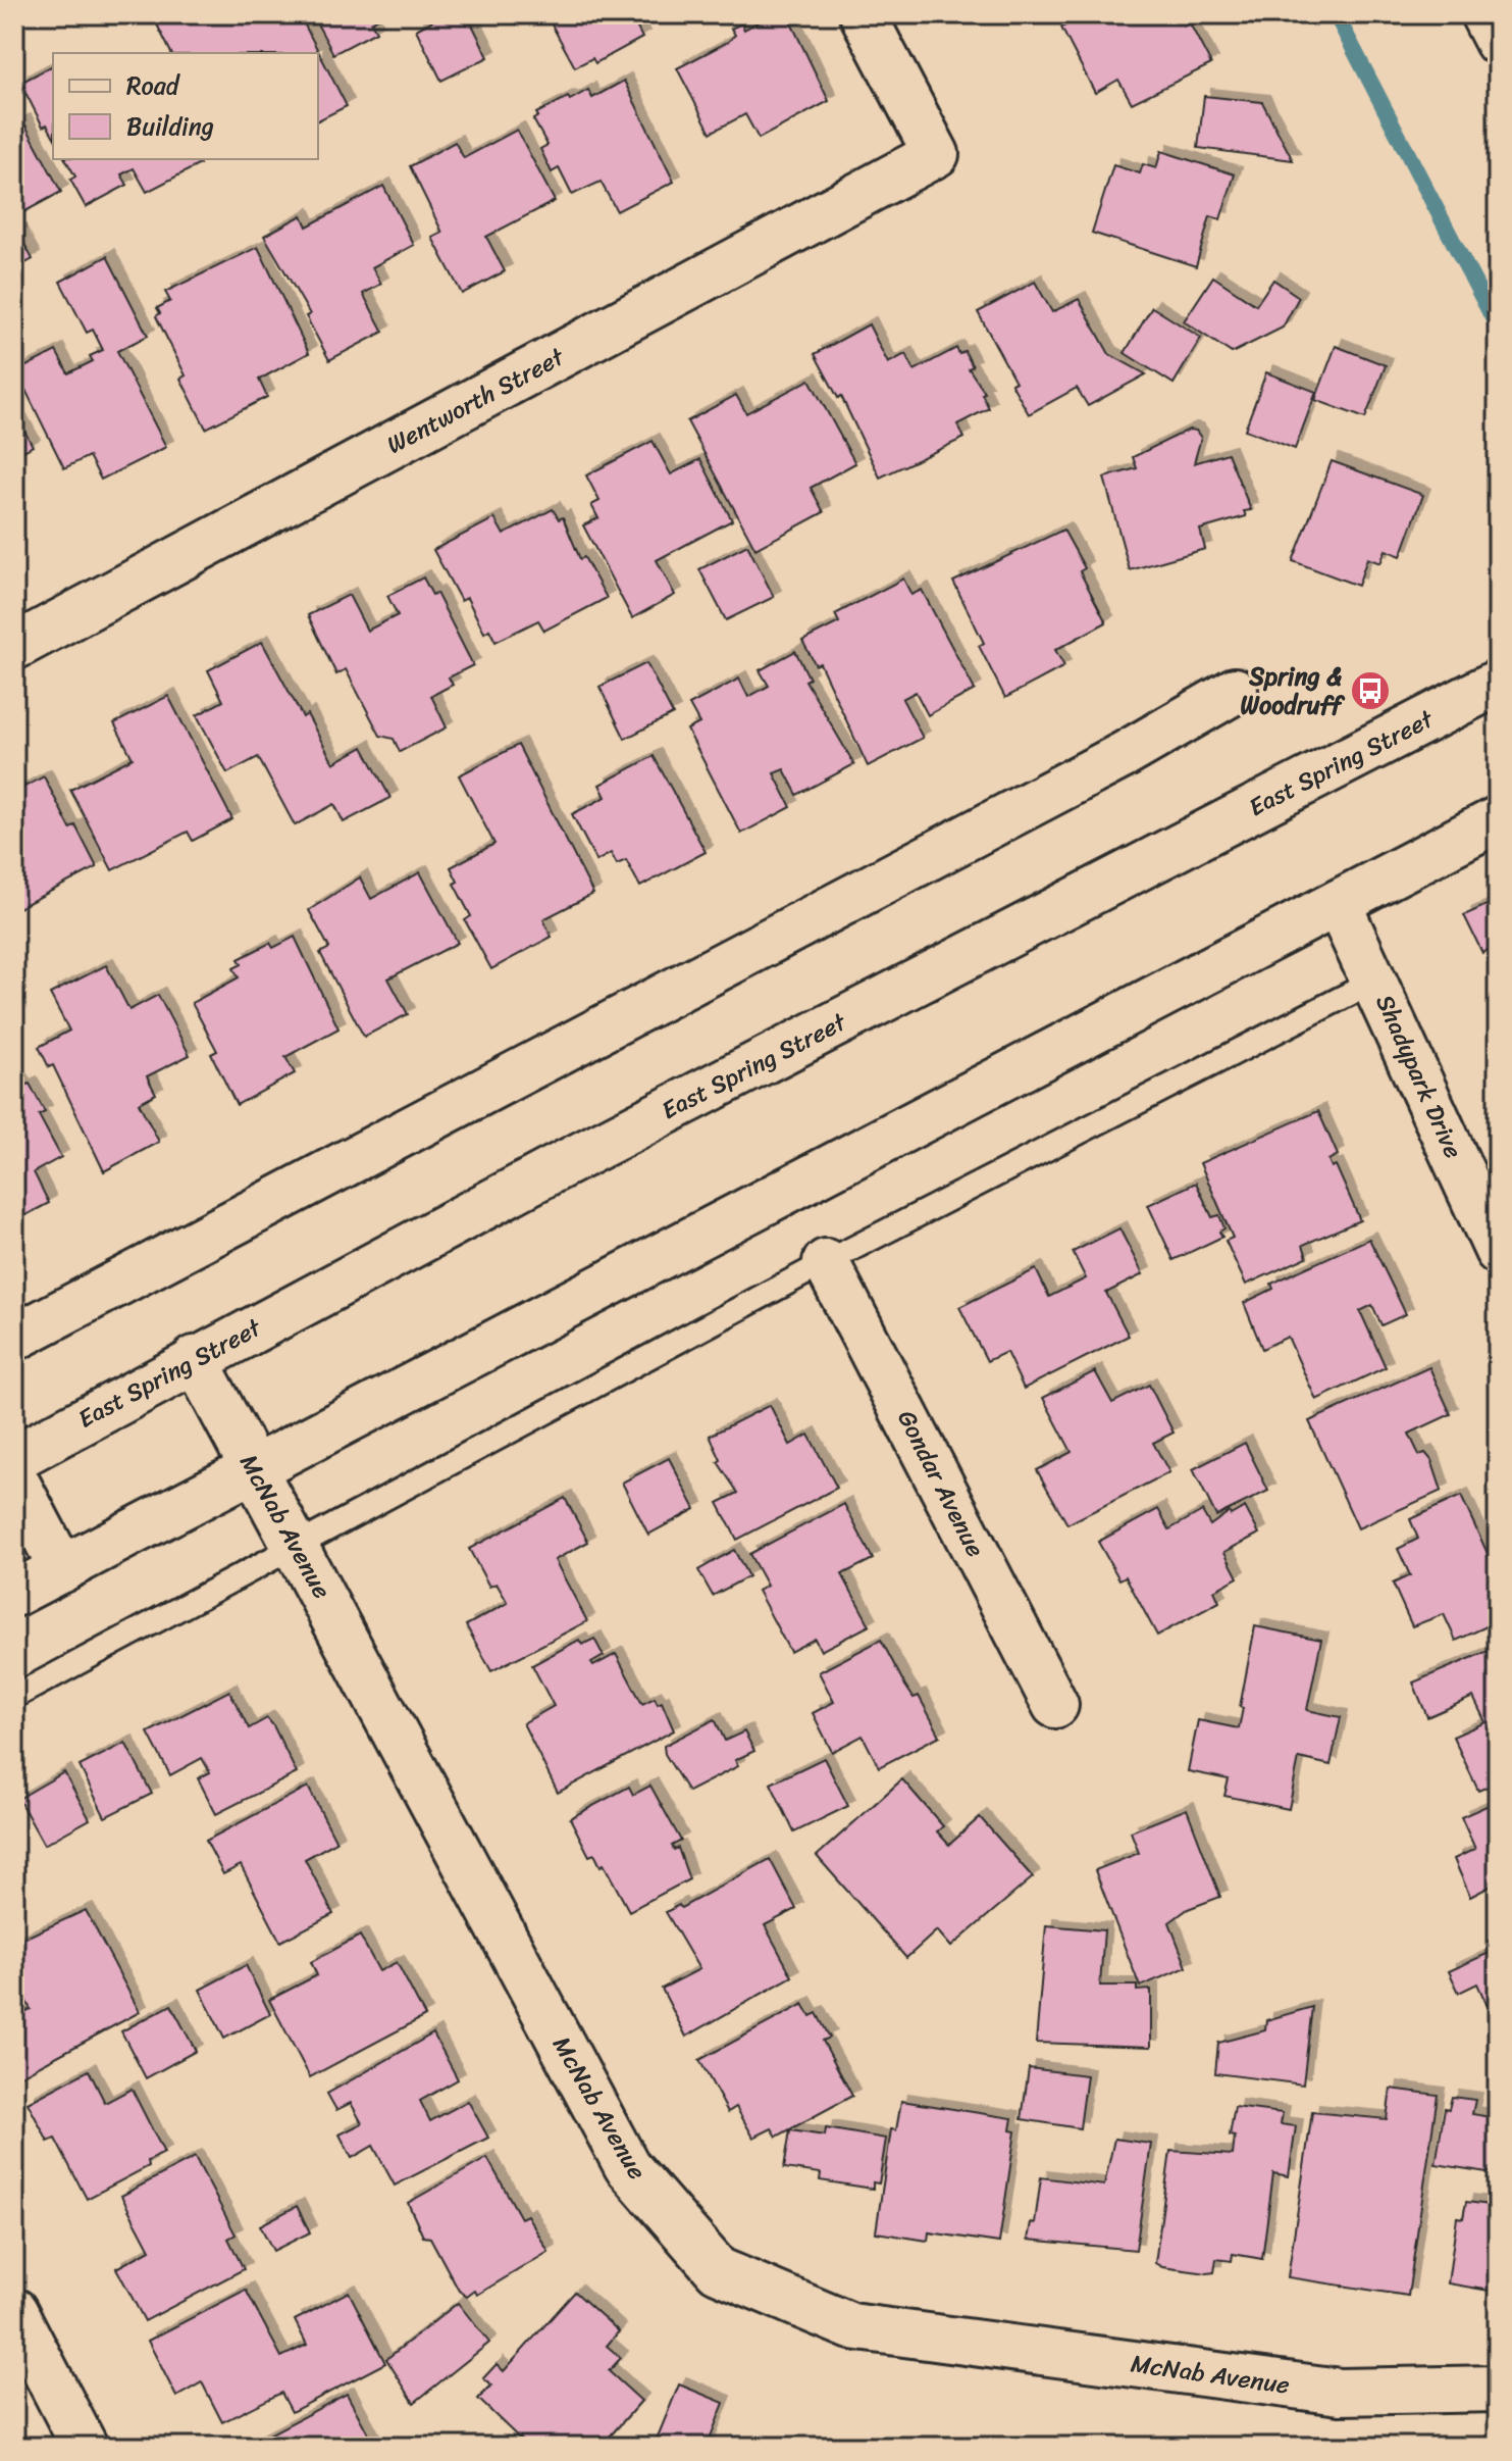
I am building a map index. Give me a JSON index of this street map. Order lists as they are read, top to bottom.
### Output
{
  "streets": {
    "street": [
      "Wentworth Street",
      "East Spring Street",
      "Shadypark Drive",
      "Gondar Avenue",
      "McNab Avenue"
    ]
  },
  "crossings": [
    ["East Spring Street", "McNab Avenue"]
  ],
  "places": {
    "bus stop": ["Spring & Woodruff"]
  },
  "legend": ["Road", "Building"]
}
